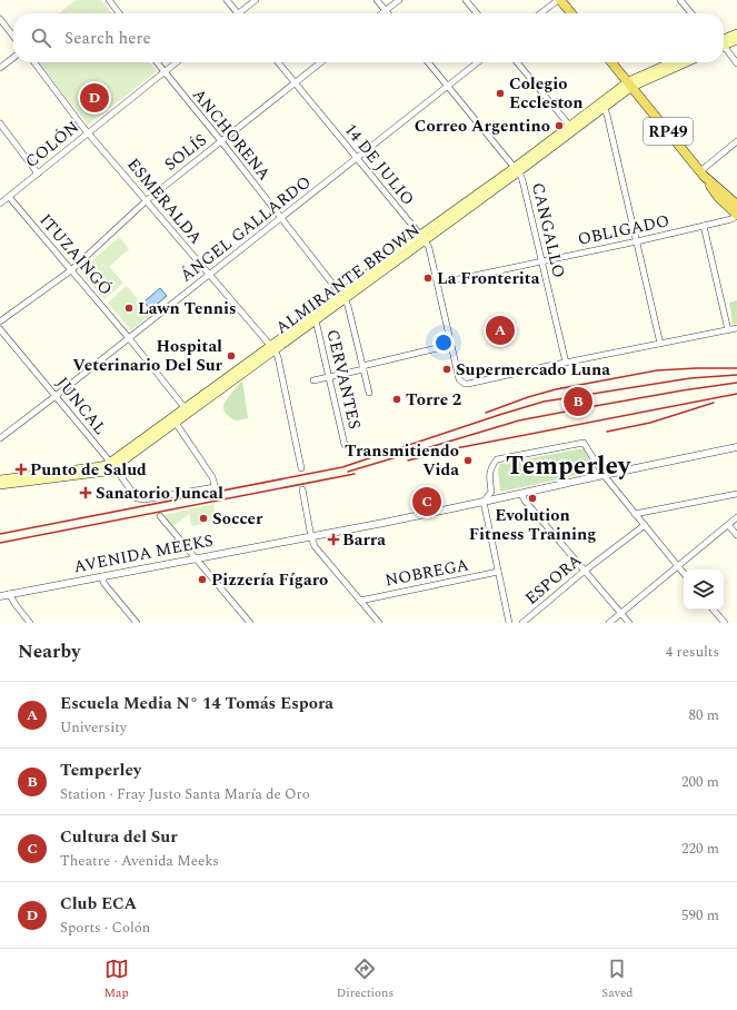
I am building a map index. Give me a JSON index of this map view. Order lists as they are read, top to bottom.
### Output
{
  "streets": {
    "main road": ["RP49", "ALMIRANTE BROWN"],
    "street": [
      "ANCHORENA",
      "COLÓN",
      "SOLÍS",
      "14 DE JULIO",
      "ESMERALDA",
      "ÁNGEL GALLARDO",
      "CANGALLO",
      "OBLIGADO",
      "ITUZAINGÓ",
      "CERVANTES",
      "JUNCAL",
      "AVENIDA MEEKS",
      "NOBREGA",
      "ESPORA"
    ]
  },
  "crossings": [
    ["RP49", "OBLIGADO"],
    ["RP49", "ALMIRANTE BROWN"],
    ["ANCHORENA", "COLÓN"],
    ["ANCHORENA", "SOLÍS"],
    ["ANCHORENA", "ÁNGEL GALLARDO"],
    ["ANCHORENA", "ALMIRANTE BROWN"],
    ["COLÓN", "ESMERALDA"],
    ["COLÓN", "ITUZAINGÓ"],
    ["SOLÍS", "14 DE JULIO"],
    ["SOLÍS", "ESMERALDA"],
    ["SOLÍS", "ITUZAINGÓ"],
    ["14 DE JULIO", "ÁNGEL GALLARDO"],
    ["14 DE JULIO", "CANGALLO"],
    ["14 DE JULIO", "OBLIGADO"],
    ["14 DE JULIO", "ALMIRANTE BROWN"],
    ["ESMERALDA", "ÁNGEL GALLARDO"],
    ["ESMERALDA", "ALMIRANTE BROWN"],
    ["ÁNGEL GALLARDO", "CANGALLO"],
    ["ÁNGEL GALLARDO", "ITUZAINGÓ"],
    ["ÁNGEL GALLARDO", "JUNCAL"],
    ["CANGALLO", "OBLIGADO"],
    ["CANGALLO", "ALMIRANTE BROWN"],
    ["ITUZAINGÓ", "ALMIRANTE BROWN"],
    ["ALMIRANTE BROWN", "CERVANTES"],
    ["ALMIRANTE BROWN", "JUNCAL"]
  ],
  "districts": ["Temperley"],
  "places": {
    "other": [
      "Colegio Eccleston",
      "Correo Argentino",
      "La Fronterita",
      "Lawn Tennis",
      "Hospital Veterinario Del Sur",
      "Supermercado Luna",
      "Torre 2",
      "Transmitiendo Vida",
      "Evolution Fitness Training",
      "Soccer",
      "Pizzería Fígaro"
    ],
    "health": ["Punto de Salud", "Sanatorio Juncal", "Barra"]
  },
  "page": {
    "search": "Search here",
    "pins": [
      "D",
      "A",
      "B",
      "C"
    ],
    "heading": ["Nearby", "4 results"],
    "list": [
      {
        "mark": "A",
        "name": "Escuela Media N° 14 Tomás Espora",
        "note": "University",
        "value": "80 m"
      },
      {
        "mark": "B",
        "name": "Temperley",
        "note": "Station · Fray Justo Santa María de Oro",
        "value": "200 m"
      },
      {
        "mark": "C",
        "name": "Cultura del Sur",
        "note": "Theatre · Avenida Meeks",
        "value": "220 m"
      },
      {
        "mark": "D",
        "name": "Club ECA",
        "note": "Sports · Colón",
        "value": "590 m"
      }
    ],
    "nav": ["Map", "Directions", "Saved"]
  }
}
